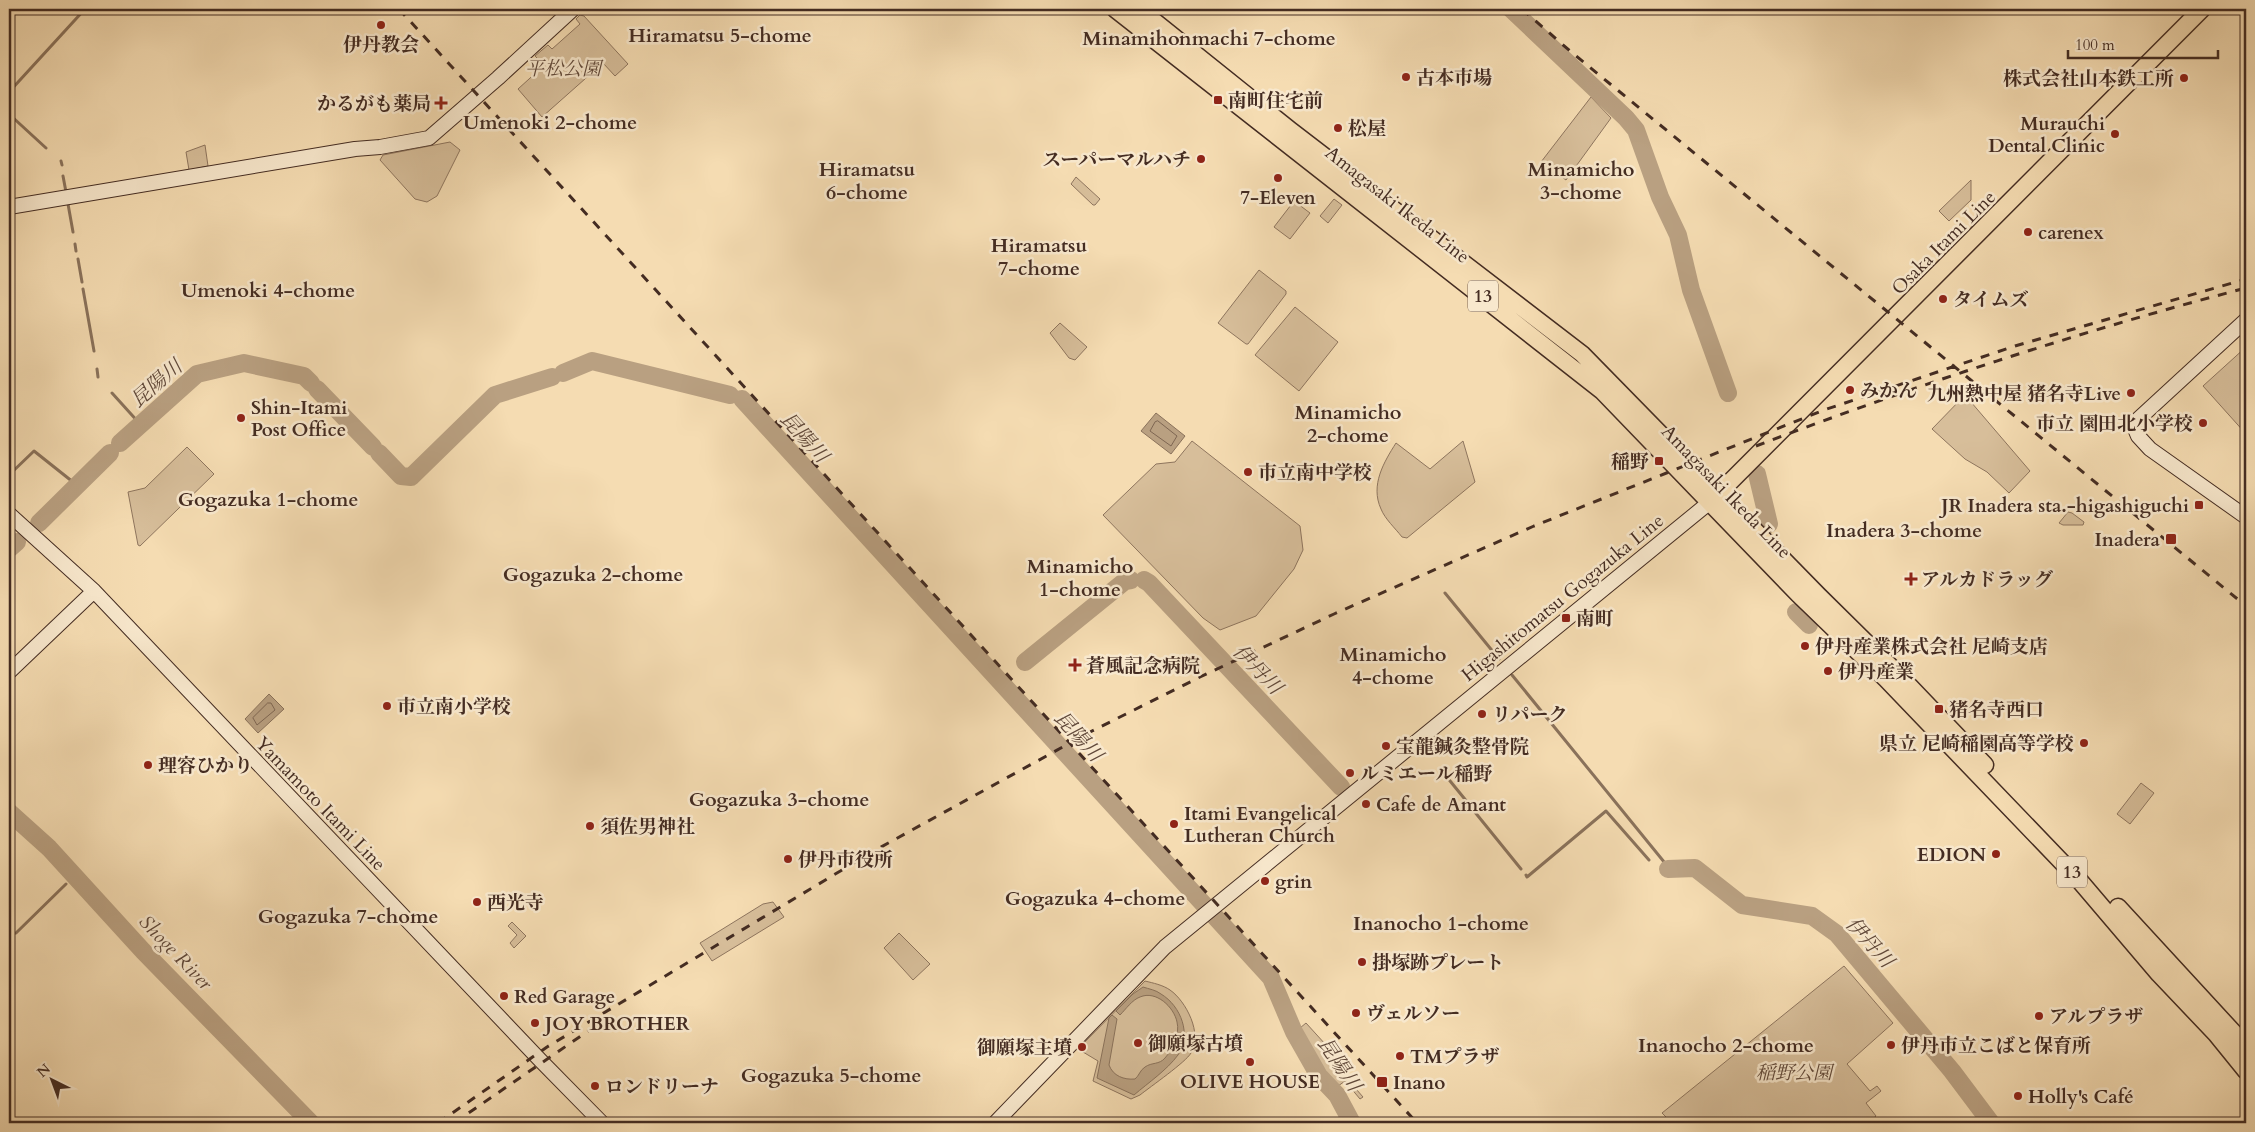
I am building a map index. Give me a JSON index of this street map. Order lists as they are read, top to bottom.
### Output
{
  "streets": {
    "main road": [
      "Amagasaki Ikeda Line",
      "Osaka Itami Line",
      "13",
      "Higashitomatsu Gogazuka Line",
      "Yamamoto Itami Line"
    ]
  },
  "crossings": [
    ["Amagasaki Ikeda Line", "Osaka Itami Line"],
    ["Amagasaki Ikeda Line", "Higashitomatsu Gogazuka Line"],
    ["Osaka Itami Line", "Higashitomatsu Gogazuka Line"]
  ],
  "districts": [
    "Hiramatsu 5-chome",
    "Minamihonmachi 7-chome",
    "Umenoki 2-chome",
    "Hiramatsu 6-chome",
    "Minamicho 3-chome",
    "Hiramatsu 7-chome",
    "Umenoki 4-chome",
    "Minamicho 2-chome",
    "Gogazuka 1-chome",
    "Inadera 3-chome",
    "Minamicho 1-chome",
    "Gogazuka 2-chome",
    "Minamicho 4-chome",
    "Gogazuka 3-chome",
    "Gogazuka 4-chome",
    "Gogazuka 7-chome",
    "Inanocho 1-chome",
    "Inanocho 2-chome",
    "Gogazuka 5-chome"
  ],
  "water": ["昆陽川", "伊丹川", "Shoge River"],
  "parks": ["平松公園", "稲野公園"],
  "places": {
    "other": [
      "伊丹教会",
      "古本市場",
      "株式会社山本鉄工所",
      "松屋",
      "Murauchi Dental Clinic",
      "スーパーマルハチ",
      "7-Eleven",
      "carenex",
      "タイムズ",
      "みかん",
      "九州熱中屋 猪名寺Live",
      "Shin-Itami Post Office",
      "市立 園田北小学校",
      "市立南中学校",
      "伊丹産業株式会社 尼崎支店",
      "伊丹産業",
      "市立南小学校",
      "リパーク",
      "県立 尼崎稲園高等学校",
      "宝龍鍼灸整骨院",
      "理容ひかり",
      "ルミエール稲野",
      "Cafe de Amant",
      "Itami Evangelical Lutheran Church",
      "須佐男神社",
      "EDION",
      "伊丹市役所",
      "grin",
      "西光寺",
      "掛塚跡プレート",
      "Red Garage",
      "ヴェルソー",
      "アルプラザ",
      "JOY BROTHER",
      "御願塚古墳",
      "伊丹市立こばと保育所",
      "御願塚主墳",
      "TMプラザ",
      "OLIVE HOUSE",
      "ロンドリーナ",
      "Holly's Café"
    ],
    "transit": [
      "南町住宅前",
      "稲野",
      "JR Inadera sta.-higashiguchi",
      "Inadera",
      "南町",
      "猪名寺西口",
      "Inano"
    ],
    "health": ["かるがも薬局", "アルカドラッグ", "蒼風記念病院"]
  },
  "scale_bar": "100 m",
  "north": "top left"
}
